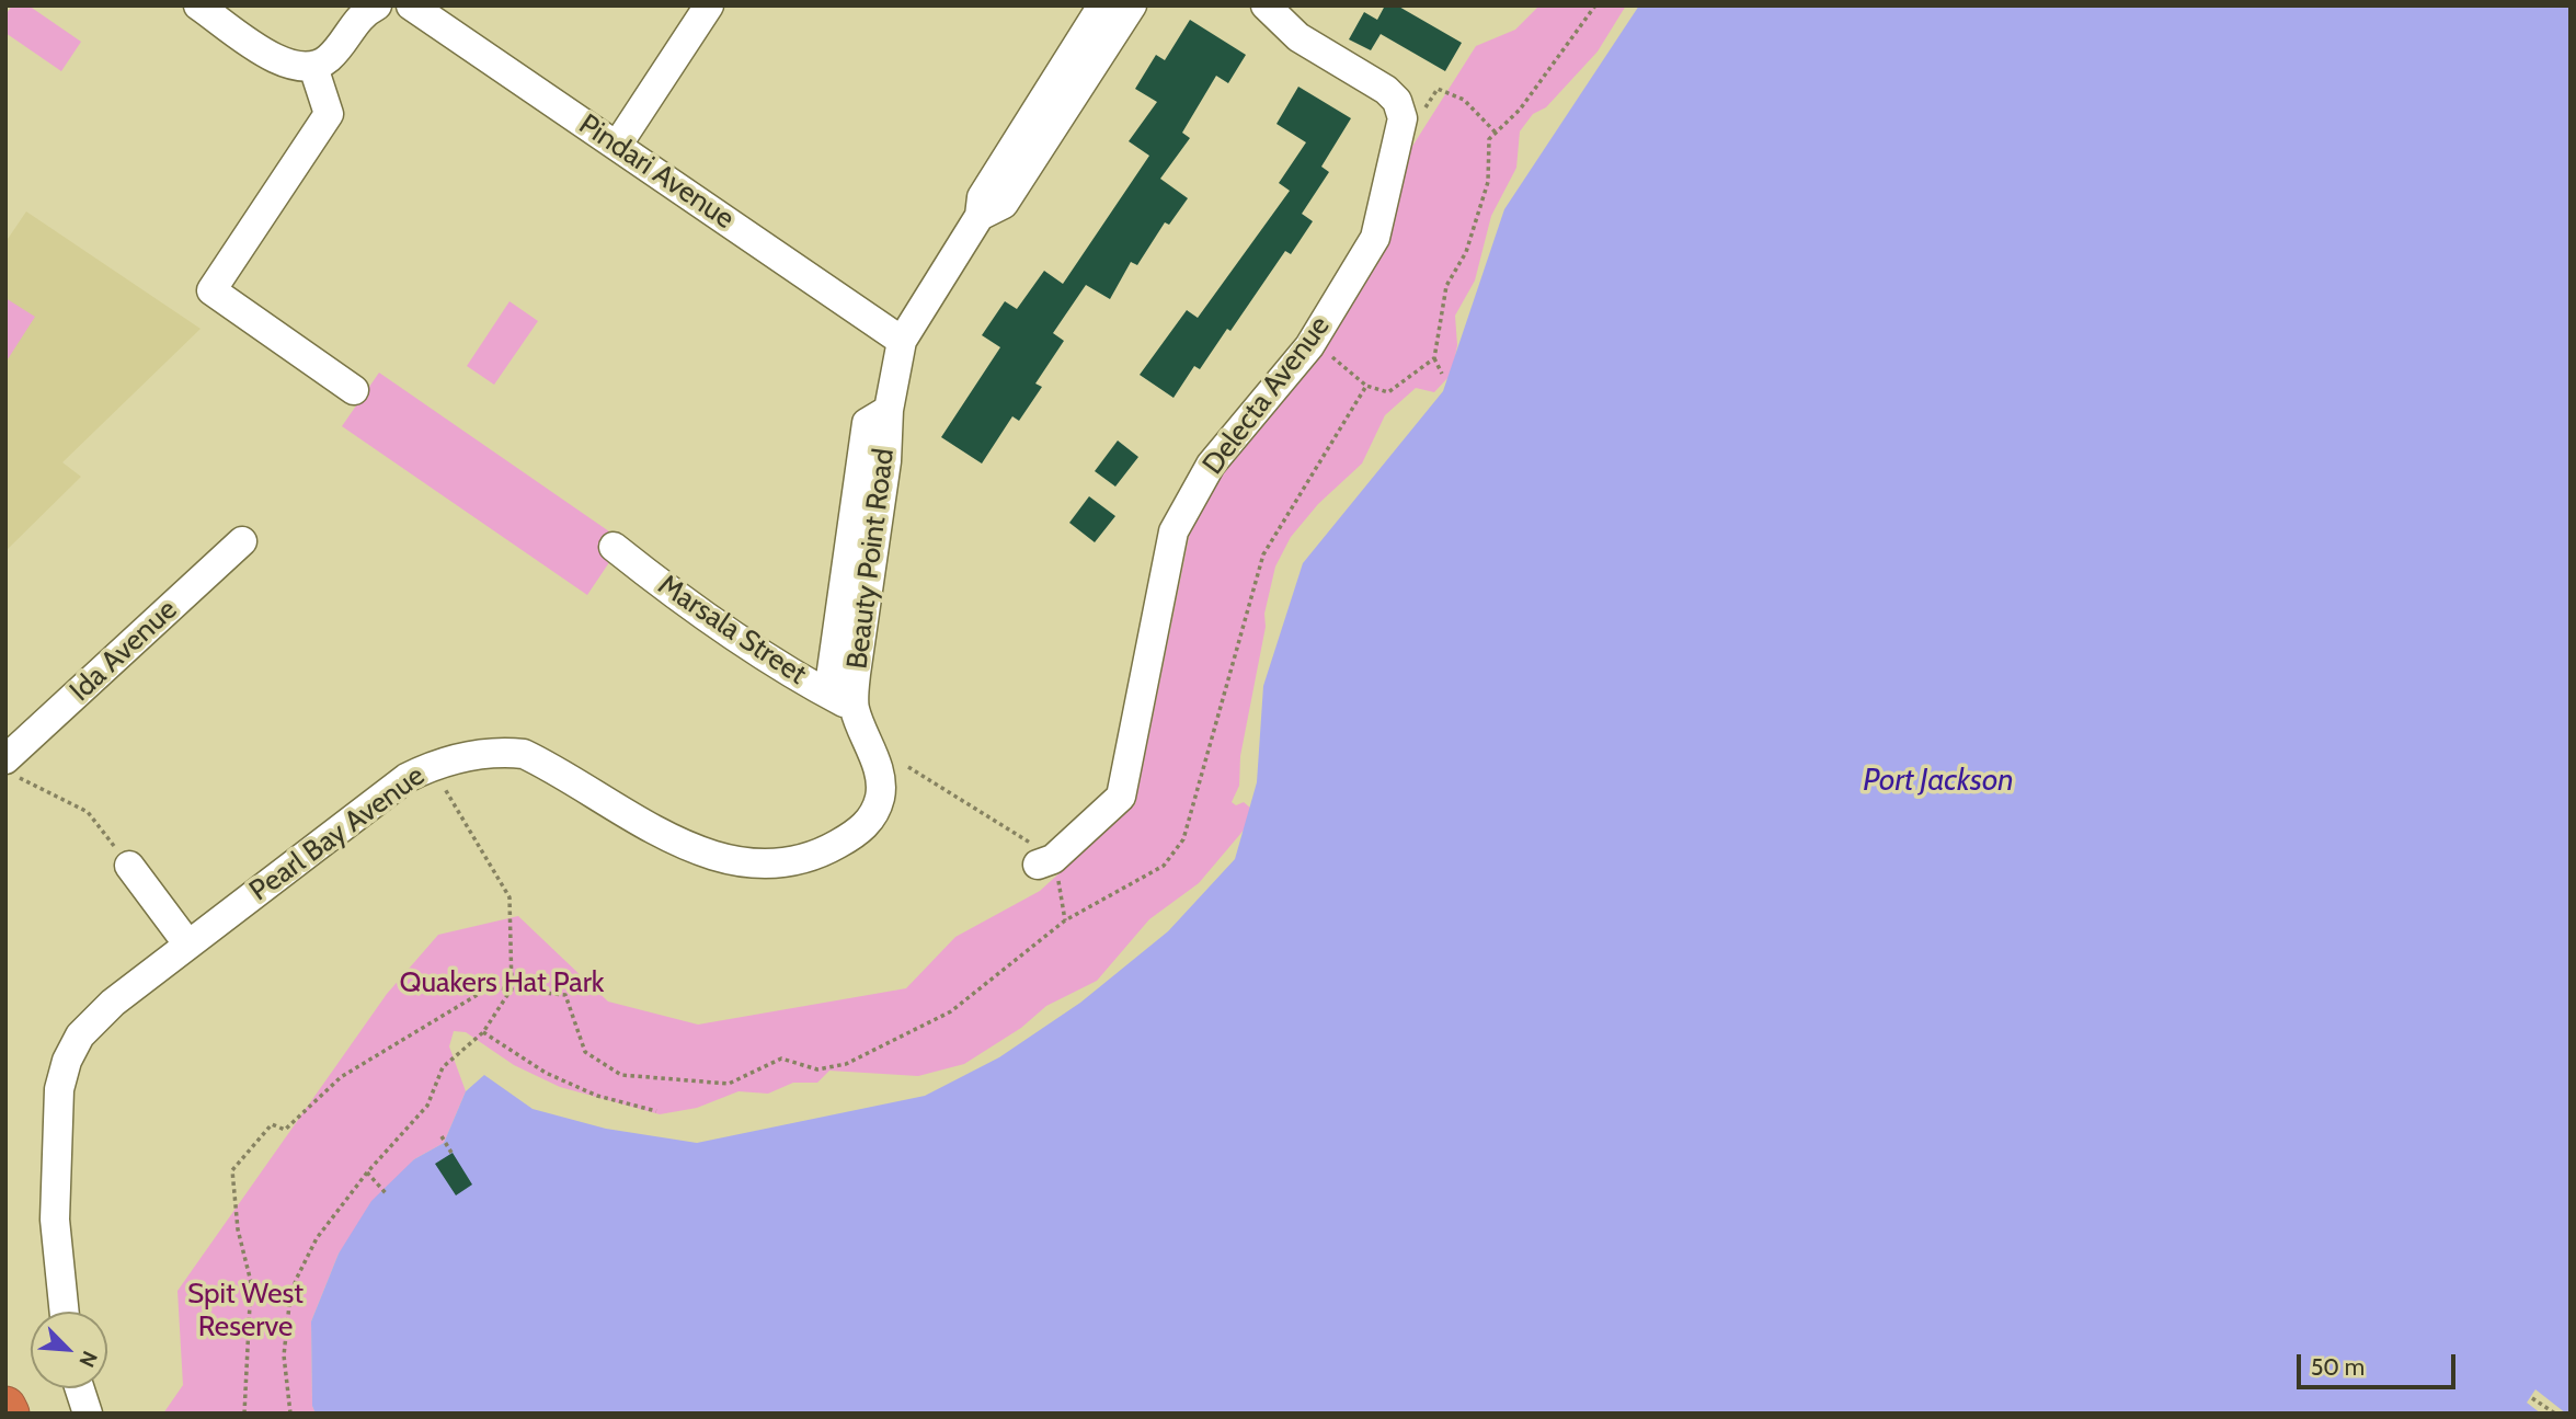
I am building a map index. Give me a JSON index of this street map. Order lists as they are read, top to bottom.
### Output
{
  "streets": {
    "street": [
      "Pindari Avenue",
      "Delecta Avenue",
      "Beauty Point Road",
      "Marsala Street",
      "Ida Avenue",
      "Pearl Bay Avenue"
    ]
  },
  "crossings": [
    ["Pindari Avenue", "Beauty Point Road"],
    ["Beauty Point Road", "Marsala Street"],
    ["Beauty Point Road", "Pearl Bay Avenue"],
    ["Marsala Street", "Pearl Bay Avenue"]
  ],
  "water": ["Port Jackson"],
  "parks": ["Quakers Hat Park", "Spit West Reserve"],
  "scale_bar": "50 m",
  "north": "bottom right"
}
